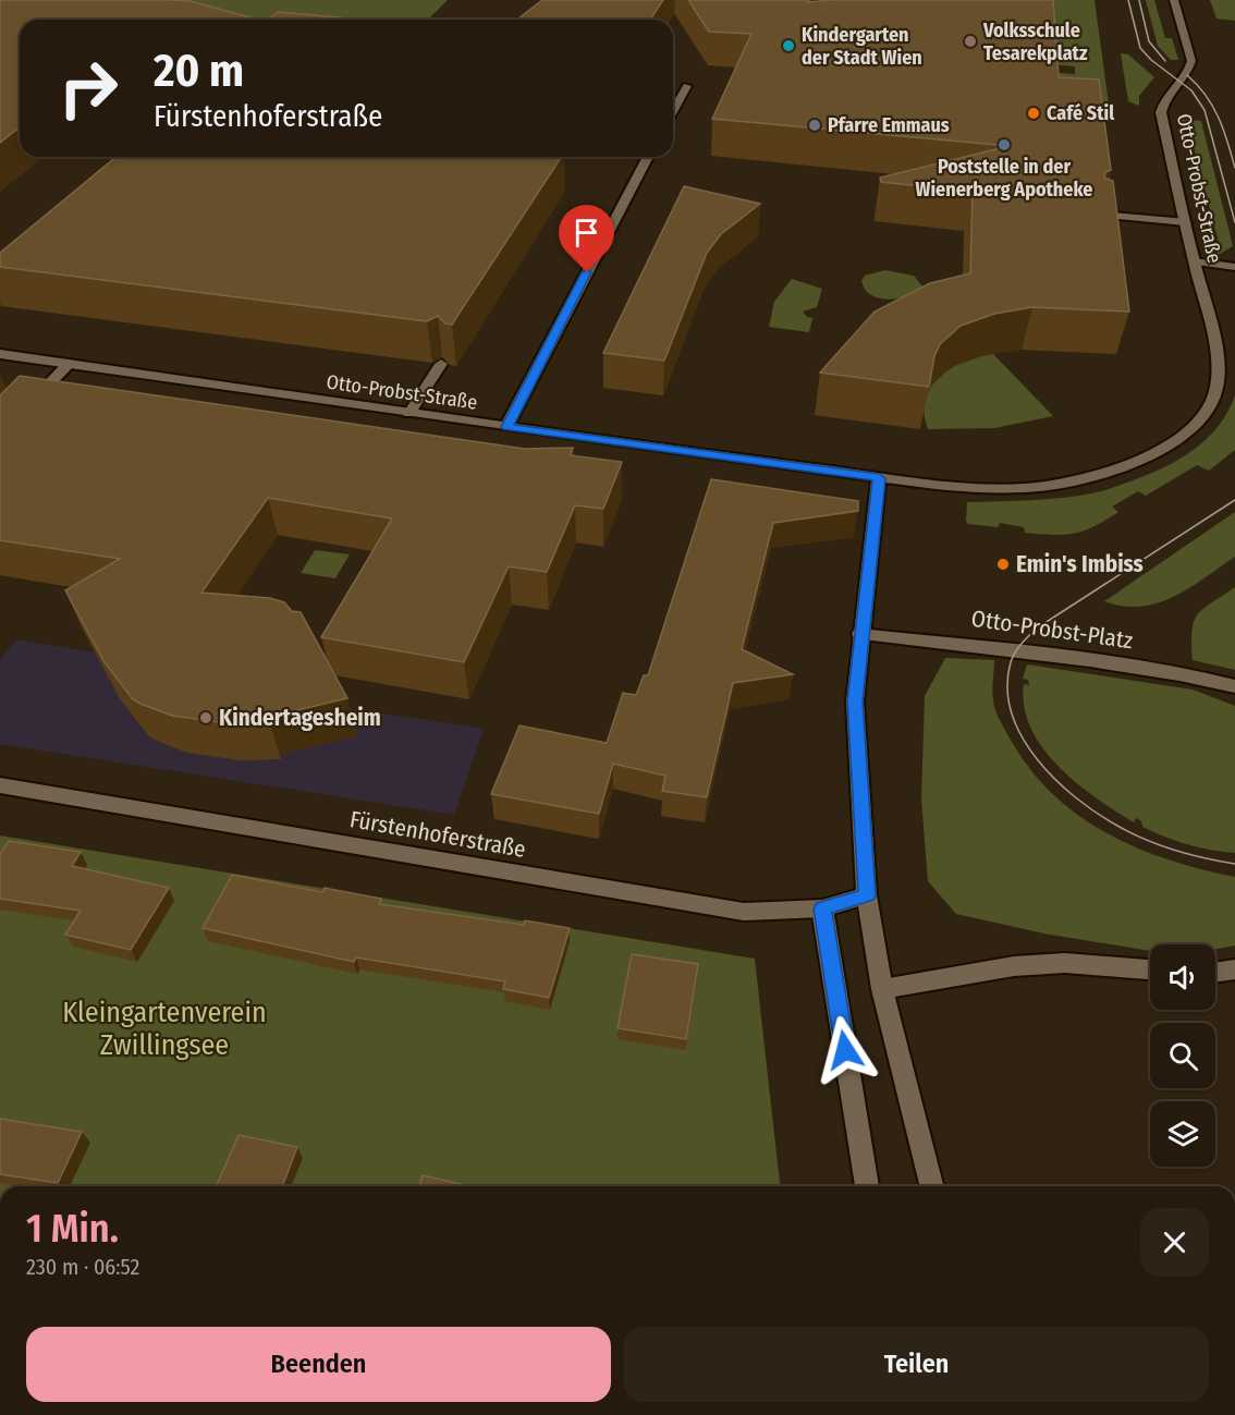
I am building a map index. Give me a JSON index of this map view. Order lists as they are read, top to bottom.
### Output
{
  "streets": {
    "street": ["Otto-Probst-Straße", "Otto-Probst-Platz", "Fürstenhoferstraße"]
  },
  "parks": ["Kleingartenverein Zwillingsee"],
  "places": [
    "Volksschule Tesarekplatz",
    "Kindergarten der Stadt Wien",
    "Café Stil",
    "Pfarre Emmaus",
    "Poststelle in der Wienerberg Apotheke",
    "Emin's Imbiss",
    "Kindertagesheim"
  ],
  "page": {
    "turn": ["20 m", "Fürstenhoferstraße"],
    "heading": ["1 Min.", "230 m · 06:52"],
    "buttons": ["Beenden", "Teilen"]
  }
}
